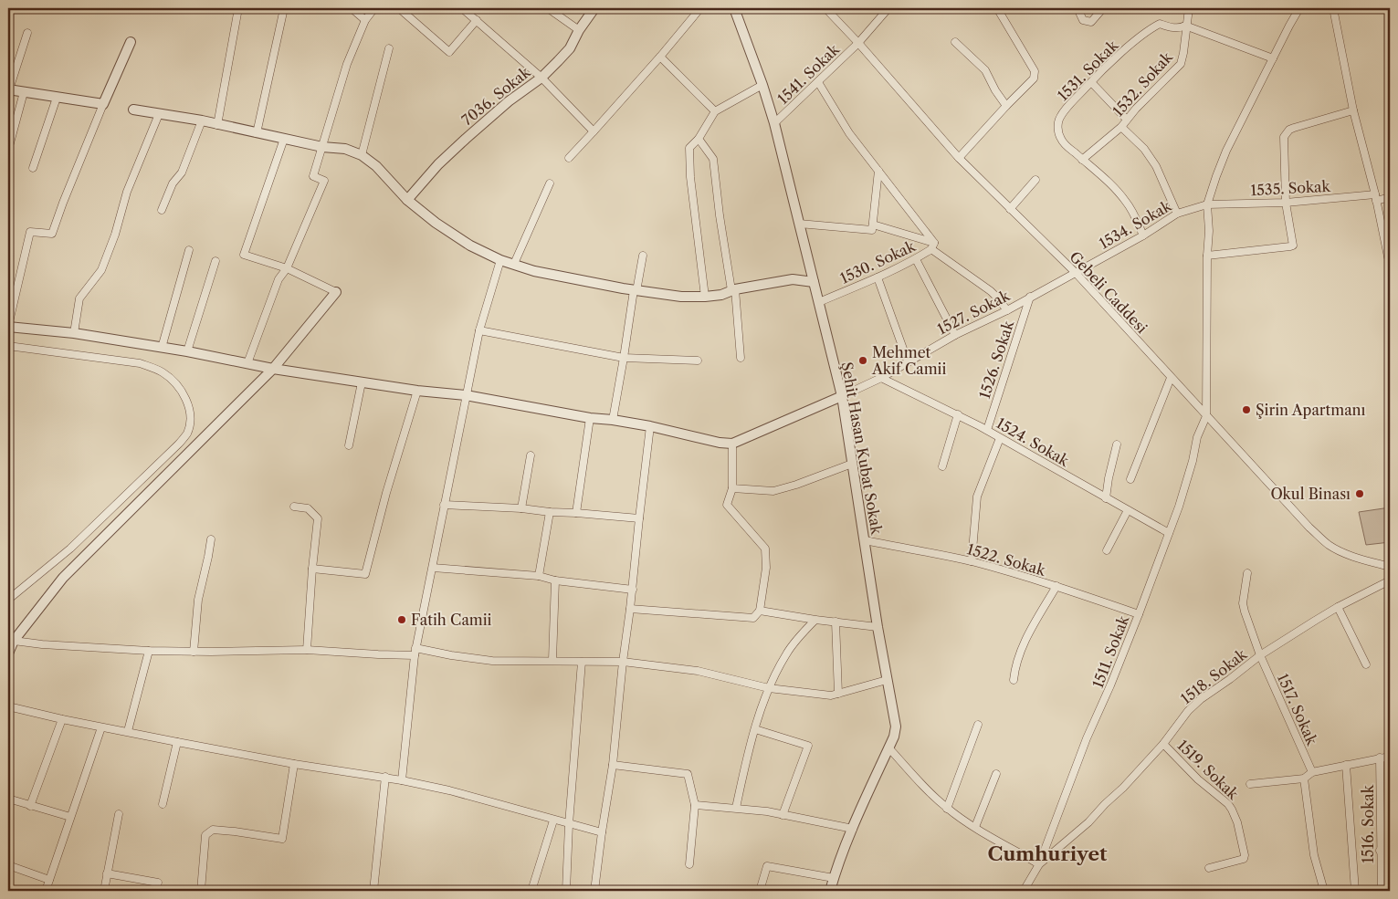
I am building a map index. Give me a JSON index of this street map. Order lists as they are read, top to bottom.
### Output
{
  "streets": {
    "street": [
      "1531. Sokak",
      "1541. Sokak",
      "1532. Sokak",
      "7036. Sokak",
      "1535. Sokak",
      "1534. Sokak",
      "1530. Sokak",
      "Gebeli Caddesi",
      "1527. Sokak",
      "1526. Sokak",
      "1524. Sokak",
      "Şehit Hasan Kubat Sokak",
      "1522. Sokak",
      "1511. Sokak",
      "1518. Sokak",
      "1517. Sokak",
      "1519. Sokak",
      "1516. Sokak"
    ]
  },
  "crossings": [
    ["1531. Sokak", "1532. Sokak"],
    ["1531. Sokak", "1534. Sokak"],
    ["1541. Sokak", "Gebeli Caddesi"],
    ["1541. Sokak", "Şehit Hasan Kubat Sokak"],
    ["1535. Sokak", "1534. Sokak"],
    ["1534. Sokak", "Gebeli Caddesi"],
    ["1534. Sokak", "1527. Sokak"],
    ["1534. Sokak", "1526. Sokak"],
    ["1530. Sokak", "1527. Sokak"],
    ["1530. Sokak", "Şehit Hasan Kubat Sokak"],
    ["Gebeli Caddesi", "1511. Sokak"],
    ["1527. Sokak", "1526. Sokak"],
    ["1527. Sokak", "1524. Sokak"],
    ["1527. Sokak", "Şehit Hasan Kubat Sokak"],
    ["1526. Sokak", "1524. Sokak"],
    ["1524. Sokak", "1511. Sokak"],
    ["Şehit Hasan Kubat Sokak", "1522. Sokak"],
    ["1522. Sokak", "1511. Sokak"],
    ["1511. Sokak", "1518. Sokak"],
    ["1518. Sokak", "1517. Sokak"],
    ["1518. Sokak", "1519. Sokak"]
  ],
  "districts": ["Cumhuriyet"],
  "places": [
    "Mehmet Akif Camii",
    "Şirin Apartmanı",
    "Okul Binası",
    "Fatih Camii"
  ]
}
